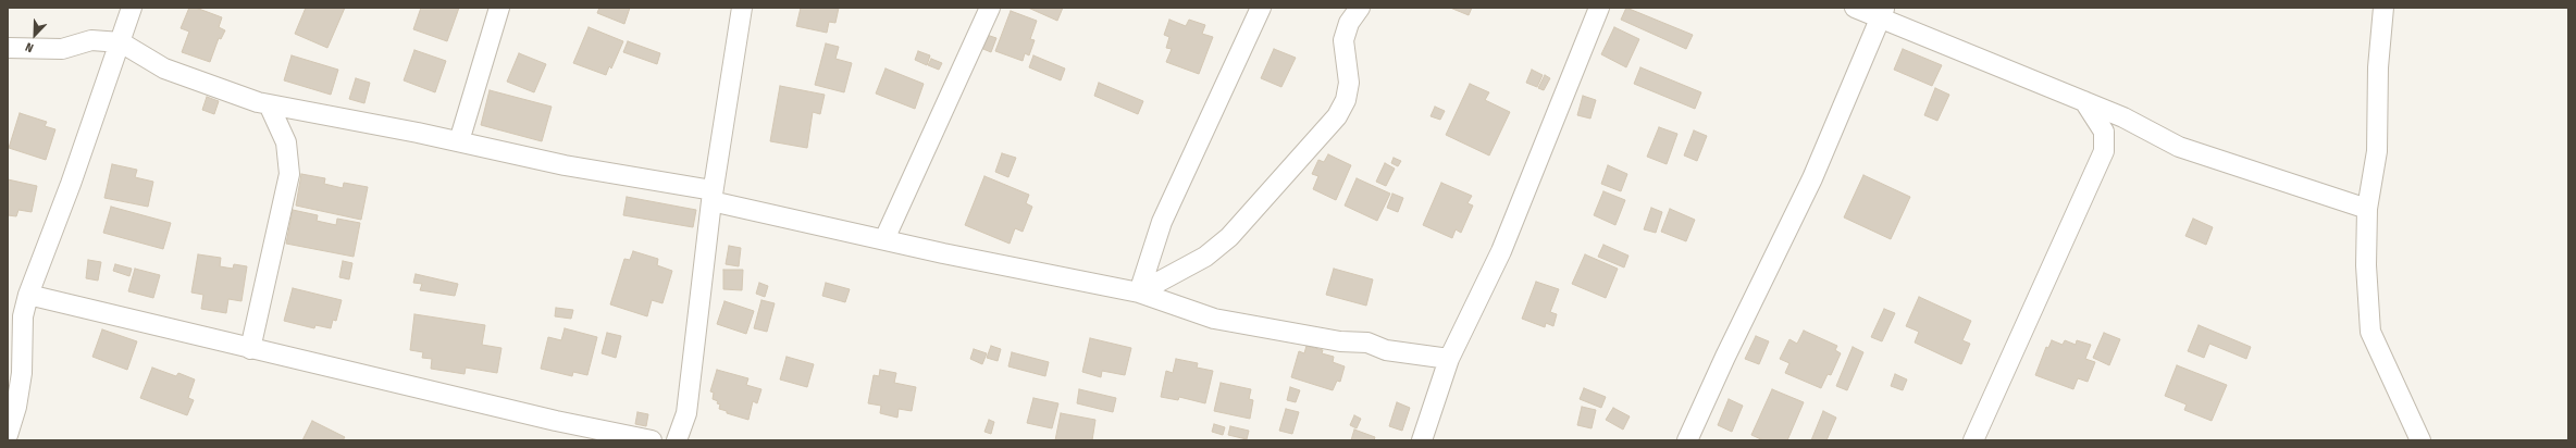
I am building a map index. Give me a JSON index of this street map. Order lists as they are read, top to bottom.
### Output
{
  "north": "bottom left"
}
